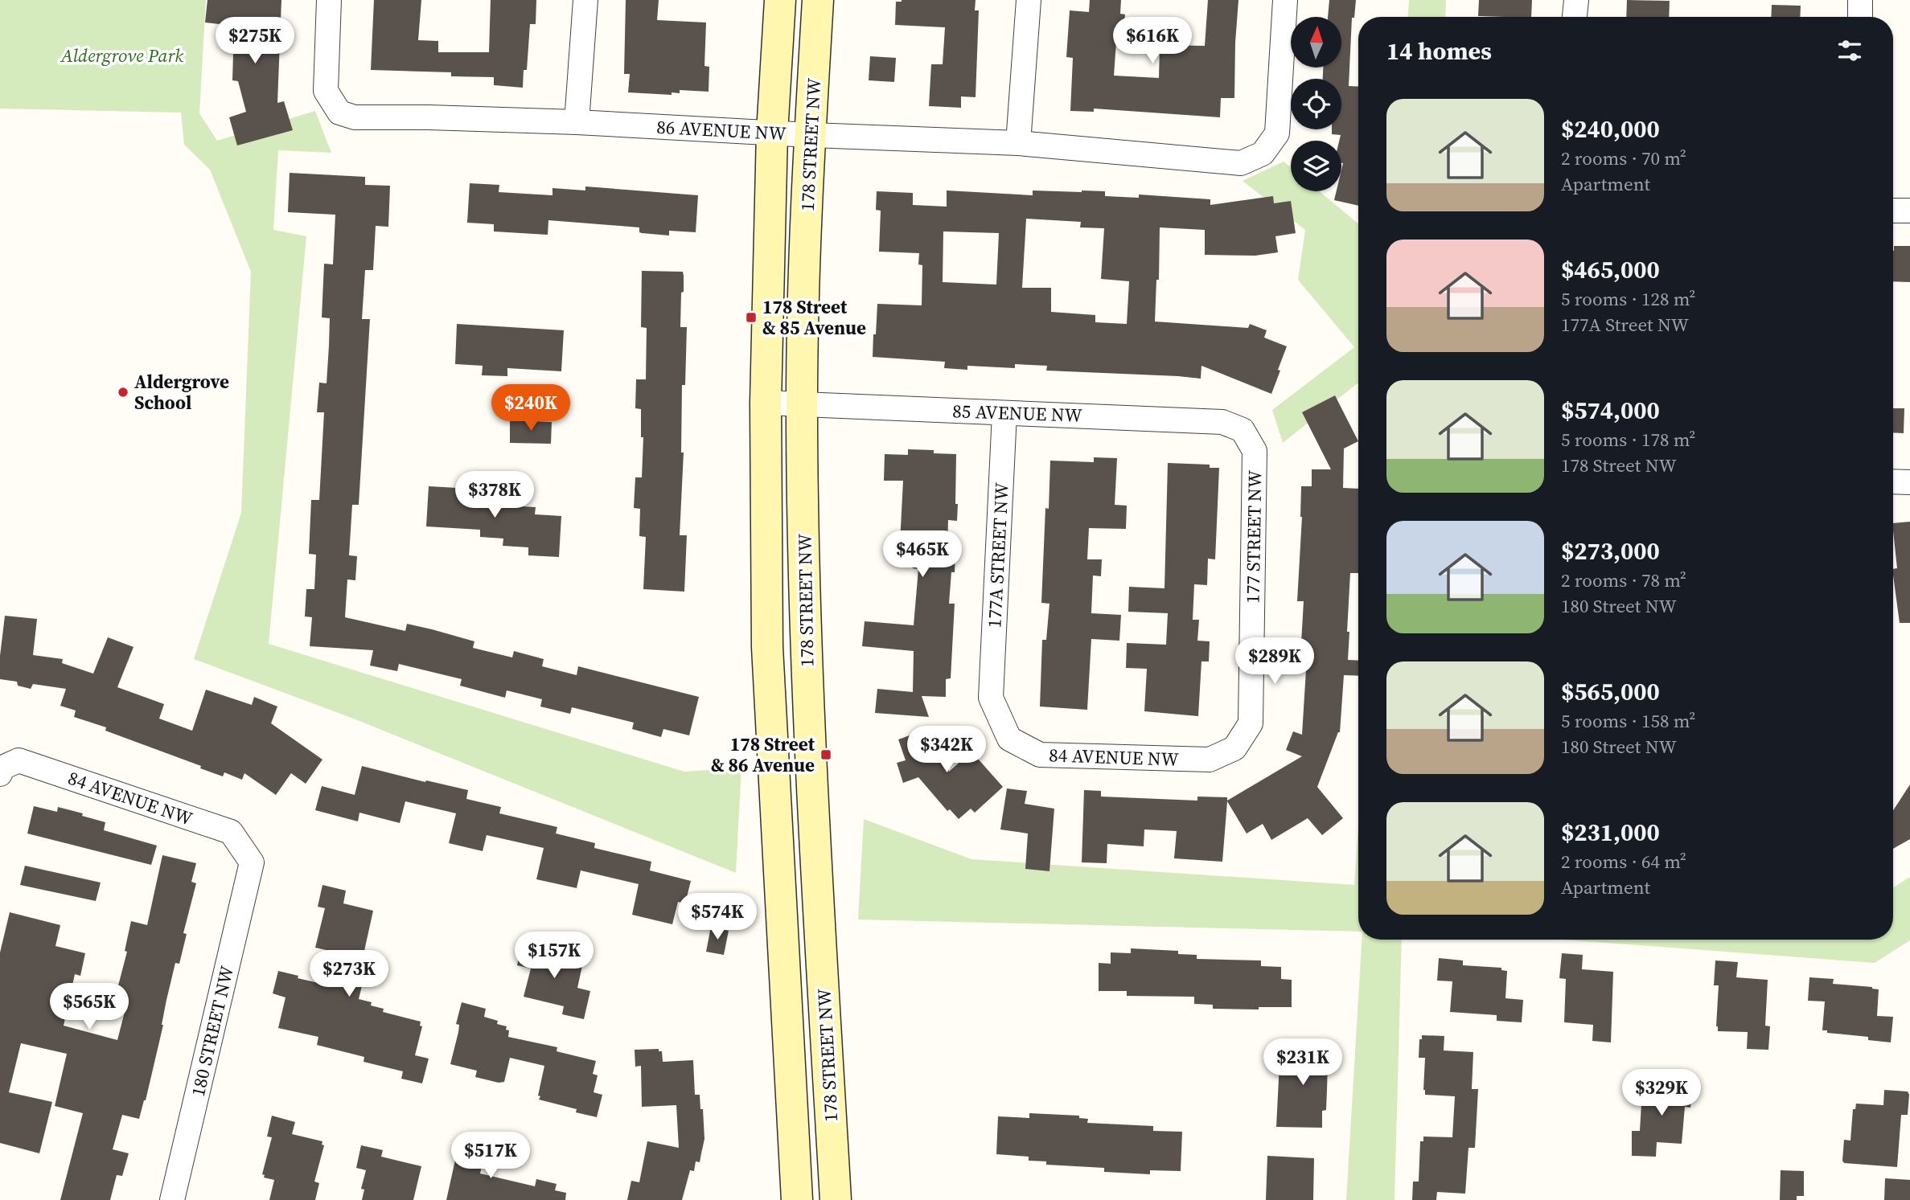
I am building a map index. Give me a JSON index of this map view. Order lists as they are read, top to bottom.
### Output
{
  "streets": {
    "main road": ["178 STREET NW"],
    "street": [
      "86 AVENUE NW",
      "85 AVENUE NW",
      "177 STREET NW",
      "177A STREET NW",
      "84 AVENUE NW",
      "180 STREET NW"
    ]
  },
  "crossings": [
    ["86 AVENUE NW", "178 STREET NW"],
    ["178 STREET NW", "85 AVENUE NW"],
    ["85 AVENUE NW", "177 STREET NW"],
    ["85 AVENUE NW", "177A STREET NW"],
    ["177 STREET NW", "84 AVENUE NW"],
    ["177A STREET NW", "84 AVENUE NW"],
    ["84 AVENUE NW", "180 STREET NW"]
  ],
  "parks": ["Aldergrove Park"],
  "places": {
    "transit": ["178 Street & 85 Avenue", "178 Street & 86 Avenue"],
    "other": ["Aldergrove School"]
  },
  "north": "top",
  "page": {
    "price": [
      "$275K",
      "$616K",
      "$240K",
      "$378K",
      "$465K",
      "$289K",
      "$342K",
      "$574K",
      "$157K",
      "$273K",
      "$565K",
      "$231K",
      "$329K",
      "$517K"
    ],
    "heading": "14 homes",
    "list": [
      {
        "name": "$240,000",
        "note": "2 rooms · 70 m² · Apartment"
      },
      {
        "name": "$465,000",
        "note": "5 rooms · 128 m² · 177A Street NW"
      },
      {
        "name": "$574,000",
        "note": "5 rooms · 178 m² · 178 Street NW"
      },
      {
        "name": "$273,000",
        "note": "2 rooms · 78 m² · 180 Street NW"
      },
      {
        "name": "$565,000",
        "note": "5 rooms · 158 m² · 180 Street NW"
      },
      {
        "name": "$231,000",
        "note": "2 rooms · 64 m² · Apartment"
      }
    ]
  }
}
